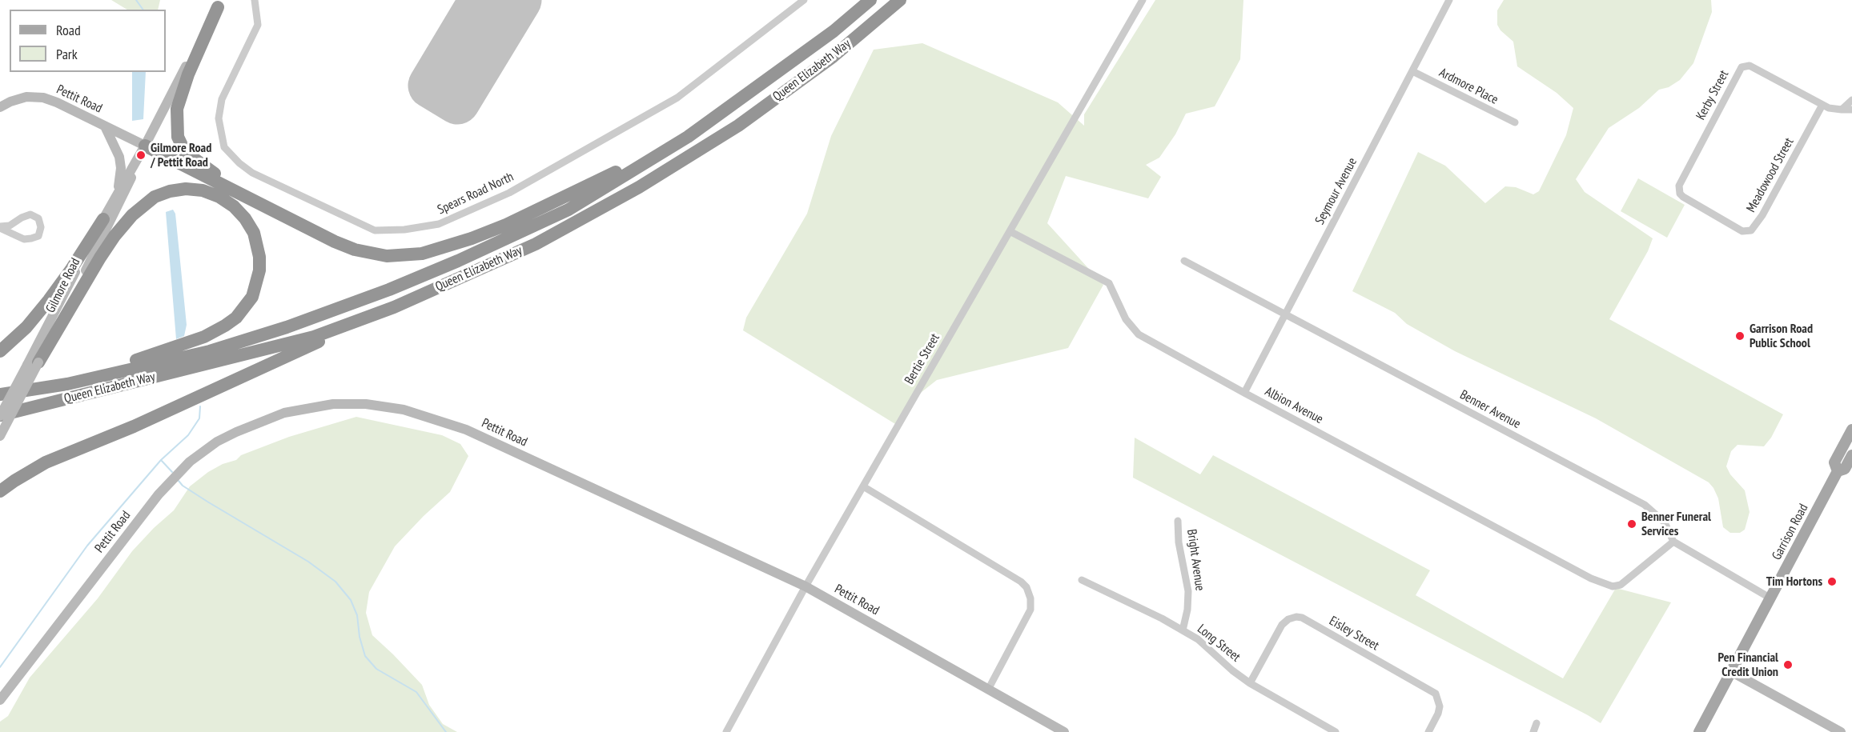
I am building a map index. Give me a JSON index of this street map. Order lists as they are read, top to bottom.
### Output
{
  "streets": {
    "highway": ["Queen Elizabeth Way"],
    "main road": ["Garrison Road"],
    "street": [
      "Ardmore Place",
      "Kerby Street",
      "Pettit Road",
      "Meadowood Street",
      "Seymour Avenue",
      "Spears Road North",
      "Gilmore Road",
      "Bertie Street",
      "Albion Avenue",
      "Benner Avenue",
      "Bright Avenue",
      "Eisley Street",
      "Long Street"
    ]
  },
  "crossings": [
    ["Queen Elizabeth Way", "Gilmore Road"],
    ["Ardmore Place", "Seymour Avenue"],
    ["Kerby Street", "Meadowood Street"],
    ["Pettit Road", "Gilmore Road"],
    ["Pettit Road", "Bertie Street"],
    ["Seymour Avenue", "Albion Avenue"],
    ["Seymour Avenue", "Benner Avenue"],
    ["Bertie Street", "Albion Avenue"],
    ["Albion Avenue", "Benner Avenue"],
    ["Bright Avenue", "Long Street"],
    ["Eisley Street", "Long Street"]
  ],
  "places": [
    "Gilmore Road / Pettit Road",
    "Garrison Road Public School",
    "Benner Funeral Services",
    "Tim Hortons",
    "Pen Financial Credit Union"
  ],
  "legend": ["Road", "Park"]
}
